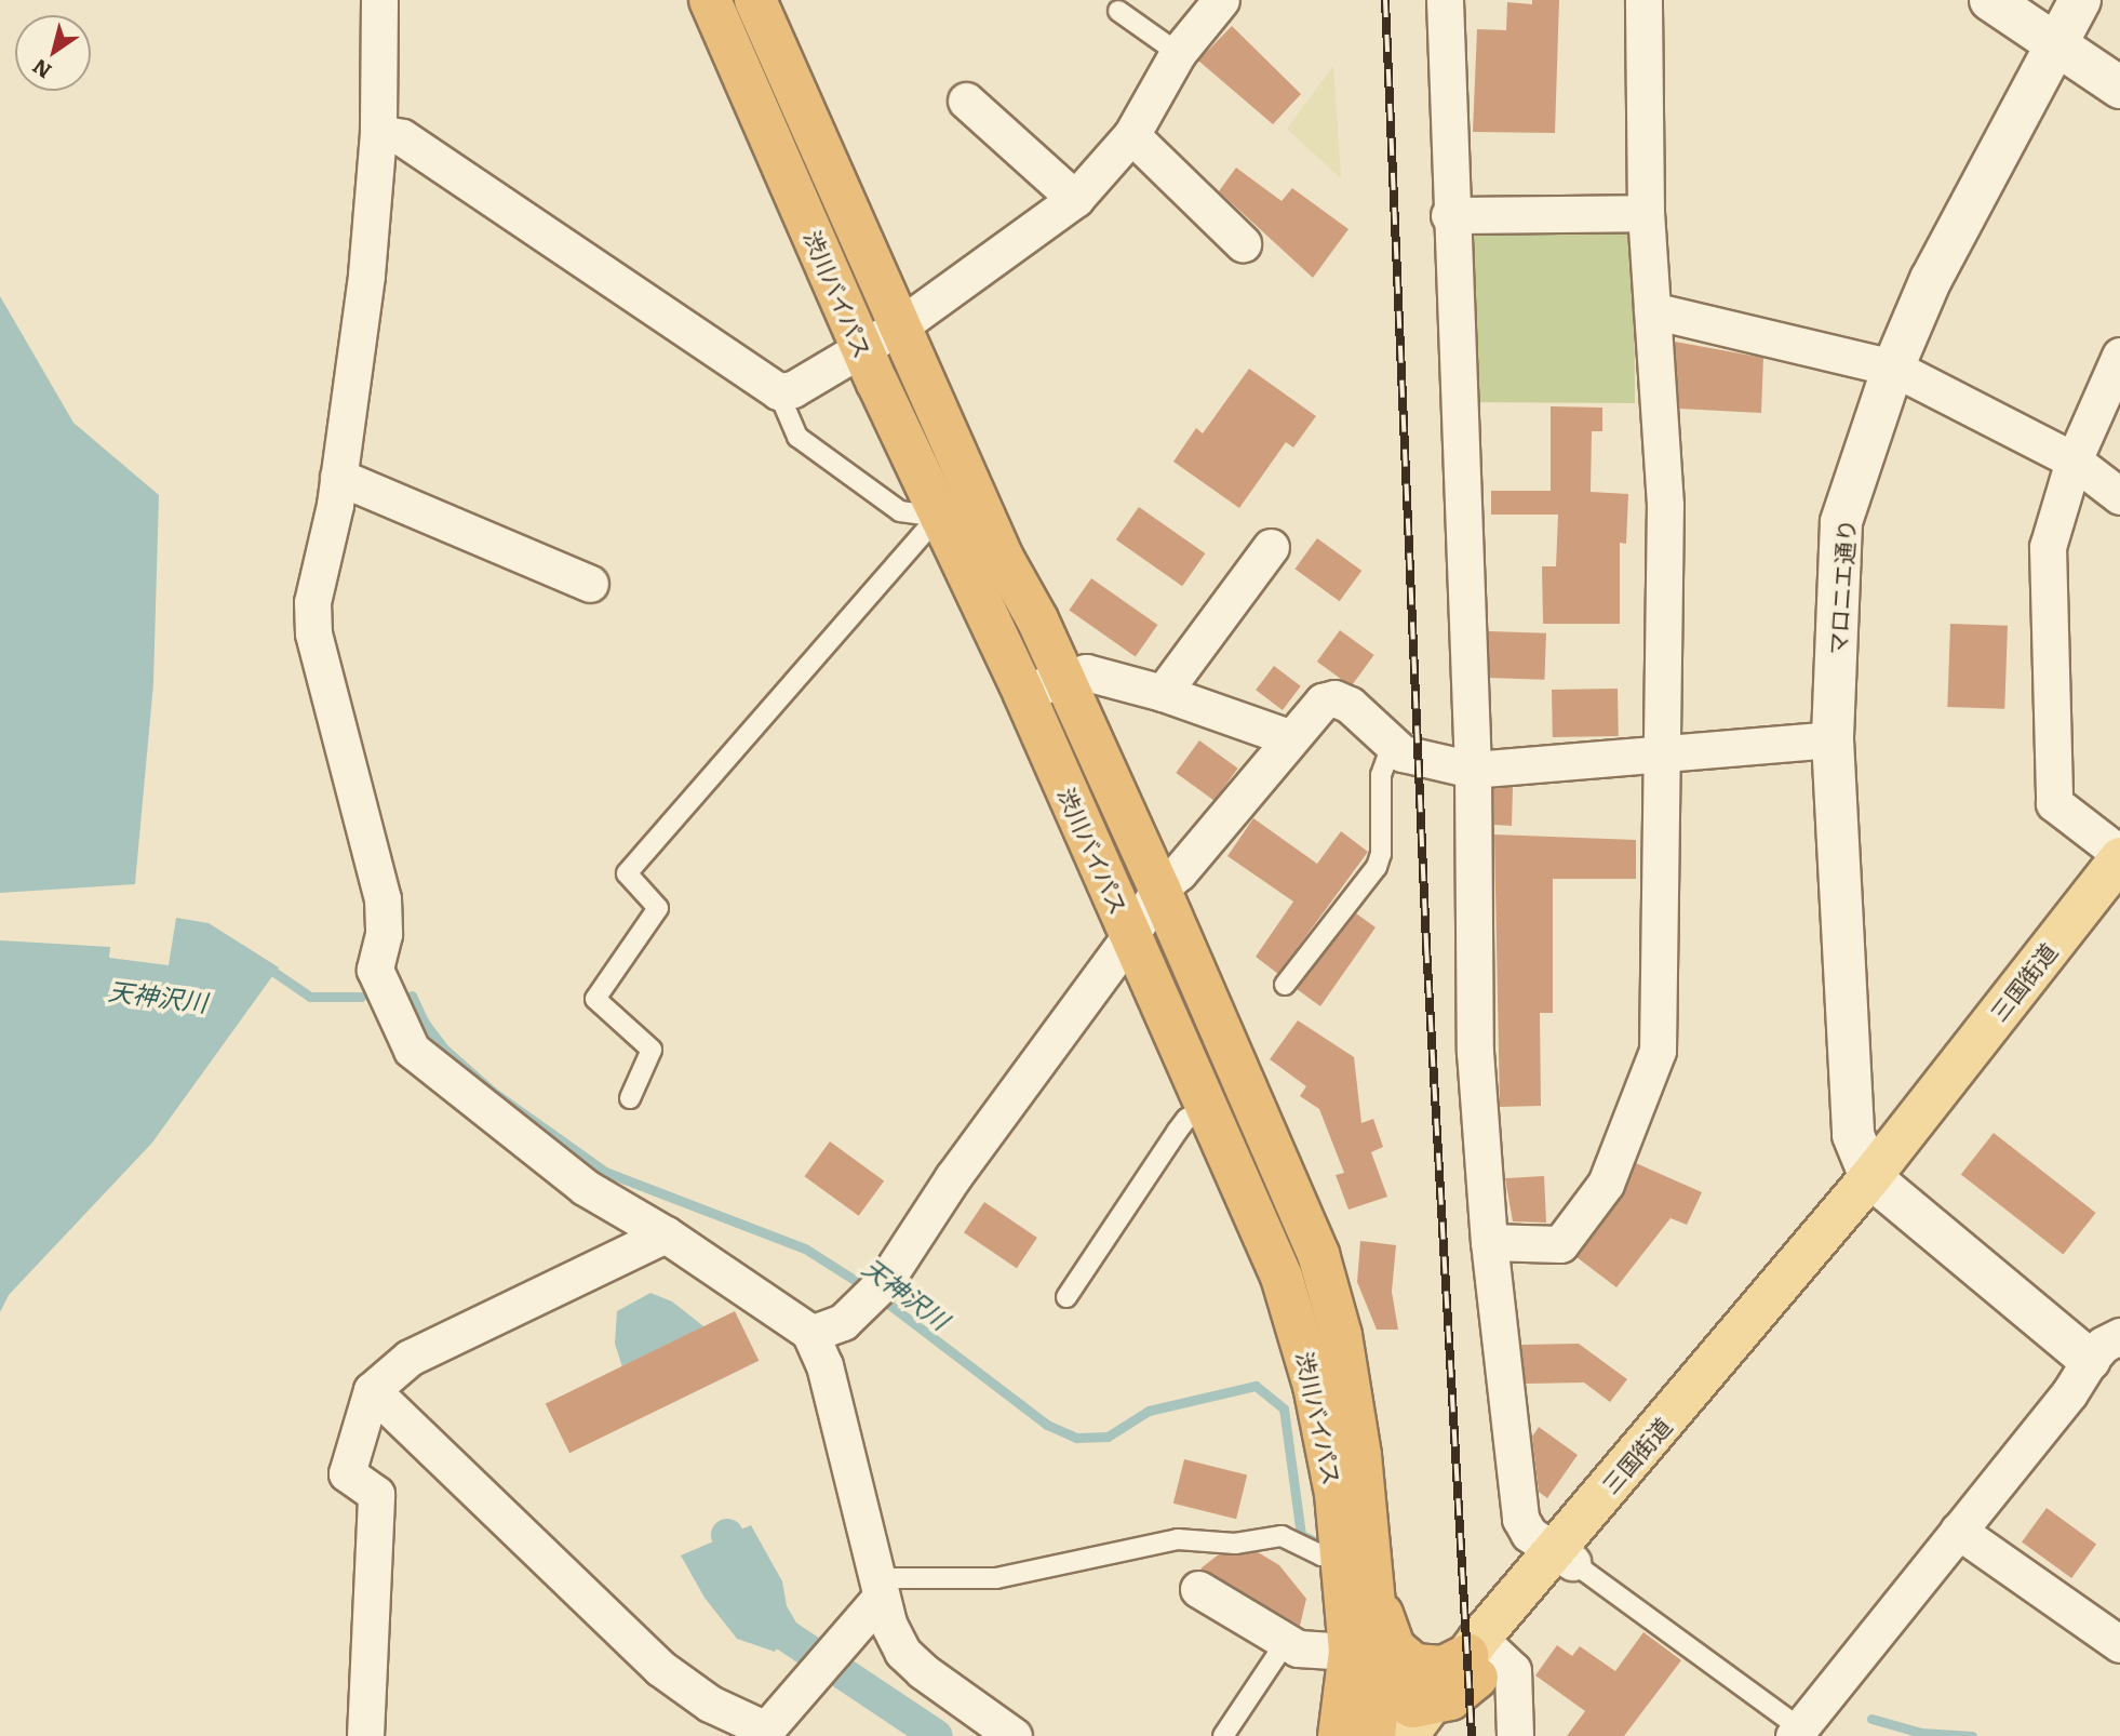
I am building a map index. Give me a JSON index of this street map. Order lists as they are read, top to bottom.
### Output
{
  "streets": {
    "highway": ["渋川バイパス"],
    "main road": ["三国街道"],
    "street": ["マロニエ通り"]
  },
  "crossings": [
    ["マロニエ通り", "三国街道"]
  ],
  "water": ["天神沢川"],
  "north": "bottom left"
}
